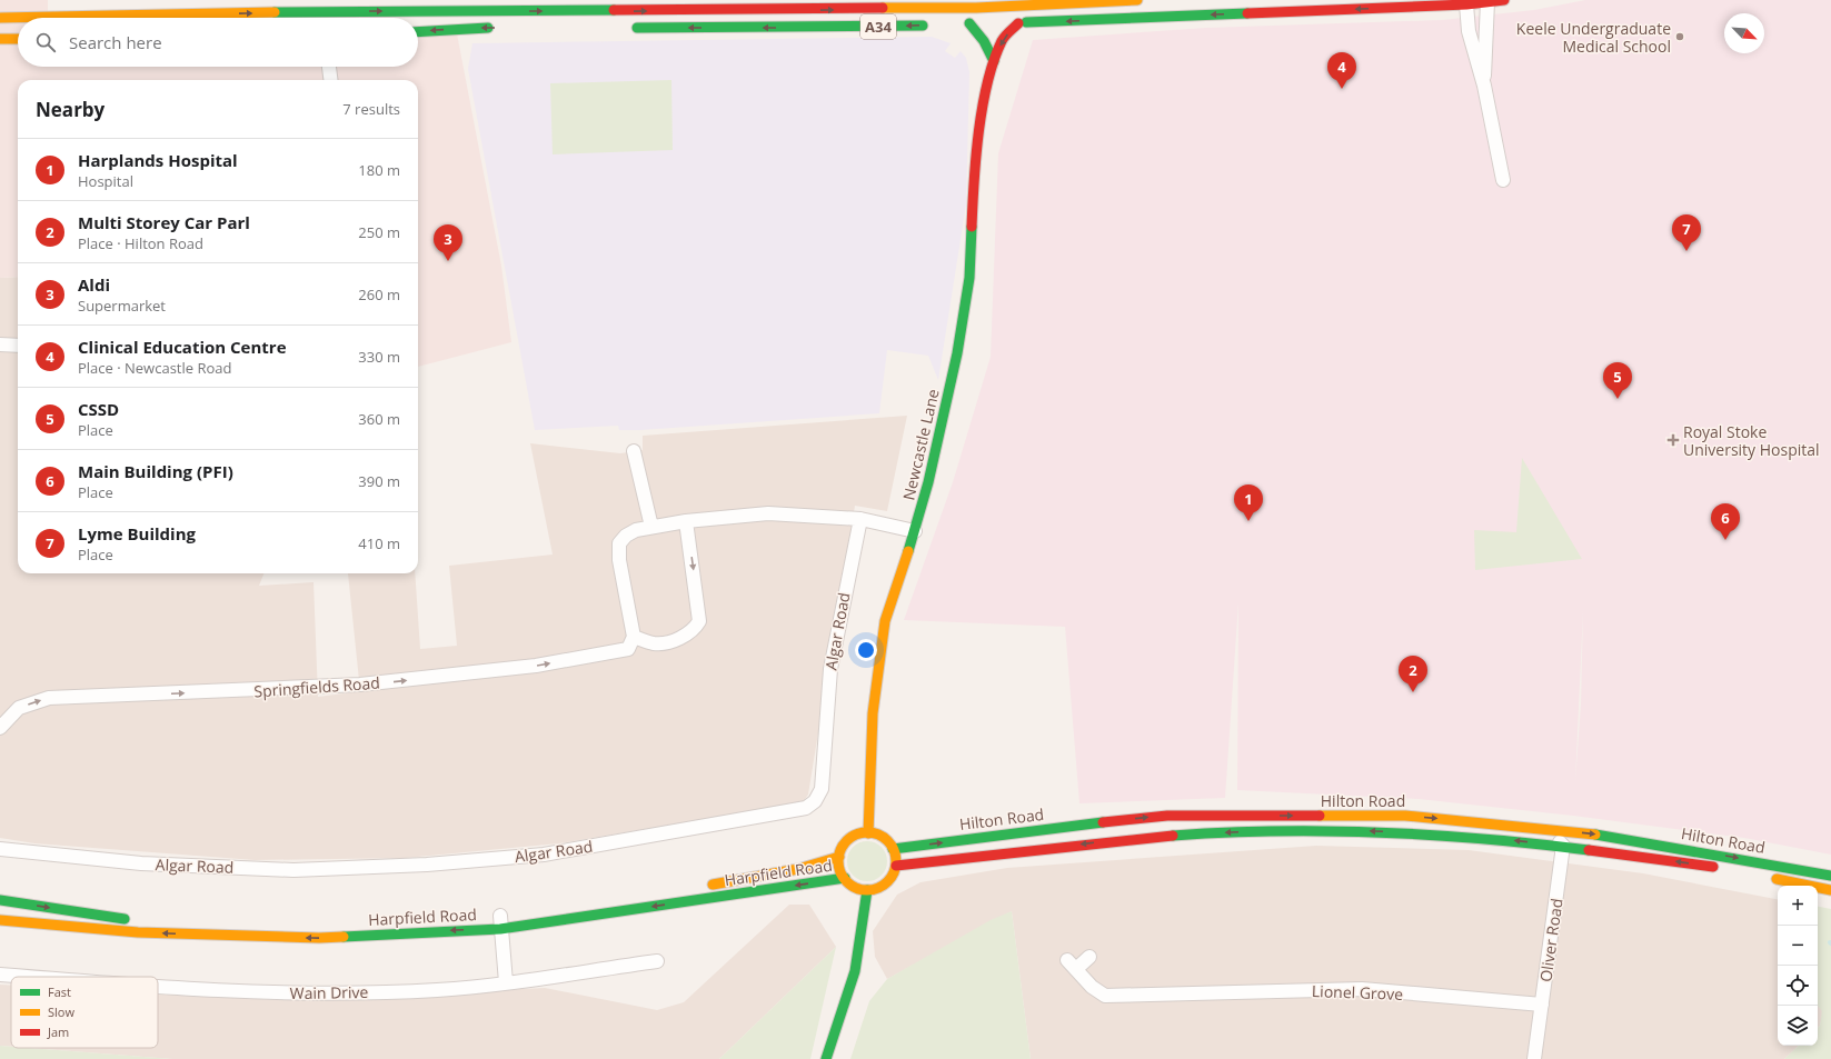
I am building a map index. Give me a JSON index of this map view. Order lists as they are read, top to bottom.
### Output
{
  "streets": {
    "main road": [
      "A34",
      "Newcastle Lane",
      "Hilton Road",
      "Harpfield Road"
    ],
    "street": [
      "Algar Road",
      "Springfields Road",
      "Oliver Road",
      "Wain Drive",
      "Lionel Grove"
    ]
  },
  "crossings": [
    ["Newcastle Lane", "Hilton Road"],
    ["Newcastle Lane", "Harpfield Road"],
    ["Hilton Road", "Harpfield Road"],
    ["Hilton Road", "Oliver Road"],
    ["Oliver Road", "Lionel Grove"]
  ],
  "one_way": ["Springfields Road"],
  "places": {
    "other": ["Keele Undergraduate Medical School"],
    "health": ["Royal Stoke University Hospital"]
  },
  "legend": ["Fast", "Slow", "Jam"],
  "north": "bottom right",
  "page": {
    "search": "Search here",
    "pins": [
      "4",
      "7",
      "3",
      "5",
      "1",
      "6",
      "2"
    ],
    "heading": ["Nearby", "7 results"],
    "list": [
      {
        "mark": "1",
        "name": "Harplands Hospital",
        "note": "Hospital",
        "value": "180 m"
      },
      {
        "mark": "2",
        "name": "Multi Storey Car Parl",
        "note": "Place · Hilton Road",
        "value": "250 m"
      },
      {
        "mark": "3",
        "name": "Aldi",
        "note": "Supermarket",
        "value": "260 m"
      },
      {
        "mark": "4",
        "name": "Clinical Education Centre",
        "note": "Place · Newcastle Road",
        "value": "330 m"
      },
      {
        "mark": "5",
        "name": "CSSD",
        "note": "Place",
        "value": "360 m"
      },
      {
        "mark": "6",
        "name": "Main Building (PFI)",
        "note": "Place",
        "value": "390 m"
      },
      {
        "mark": "7",
        "name": "Lyme Building",
        "note": "Place",
        "value": "410 m"
      }
    ],
    "map_buttons": ["+", "−"]
  }
}
